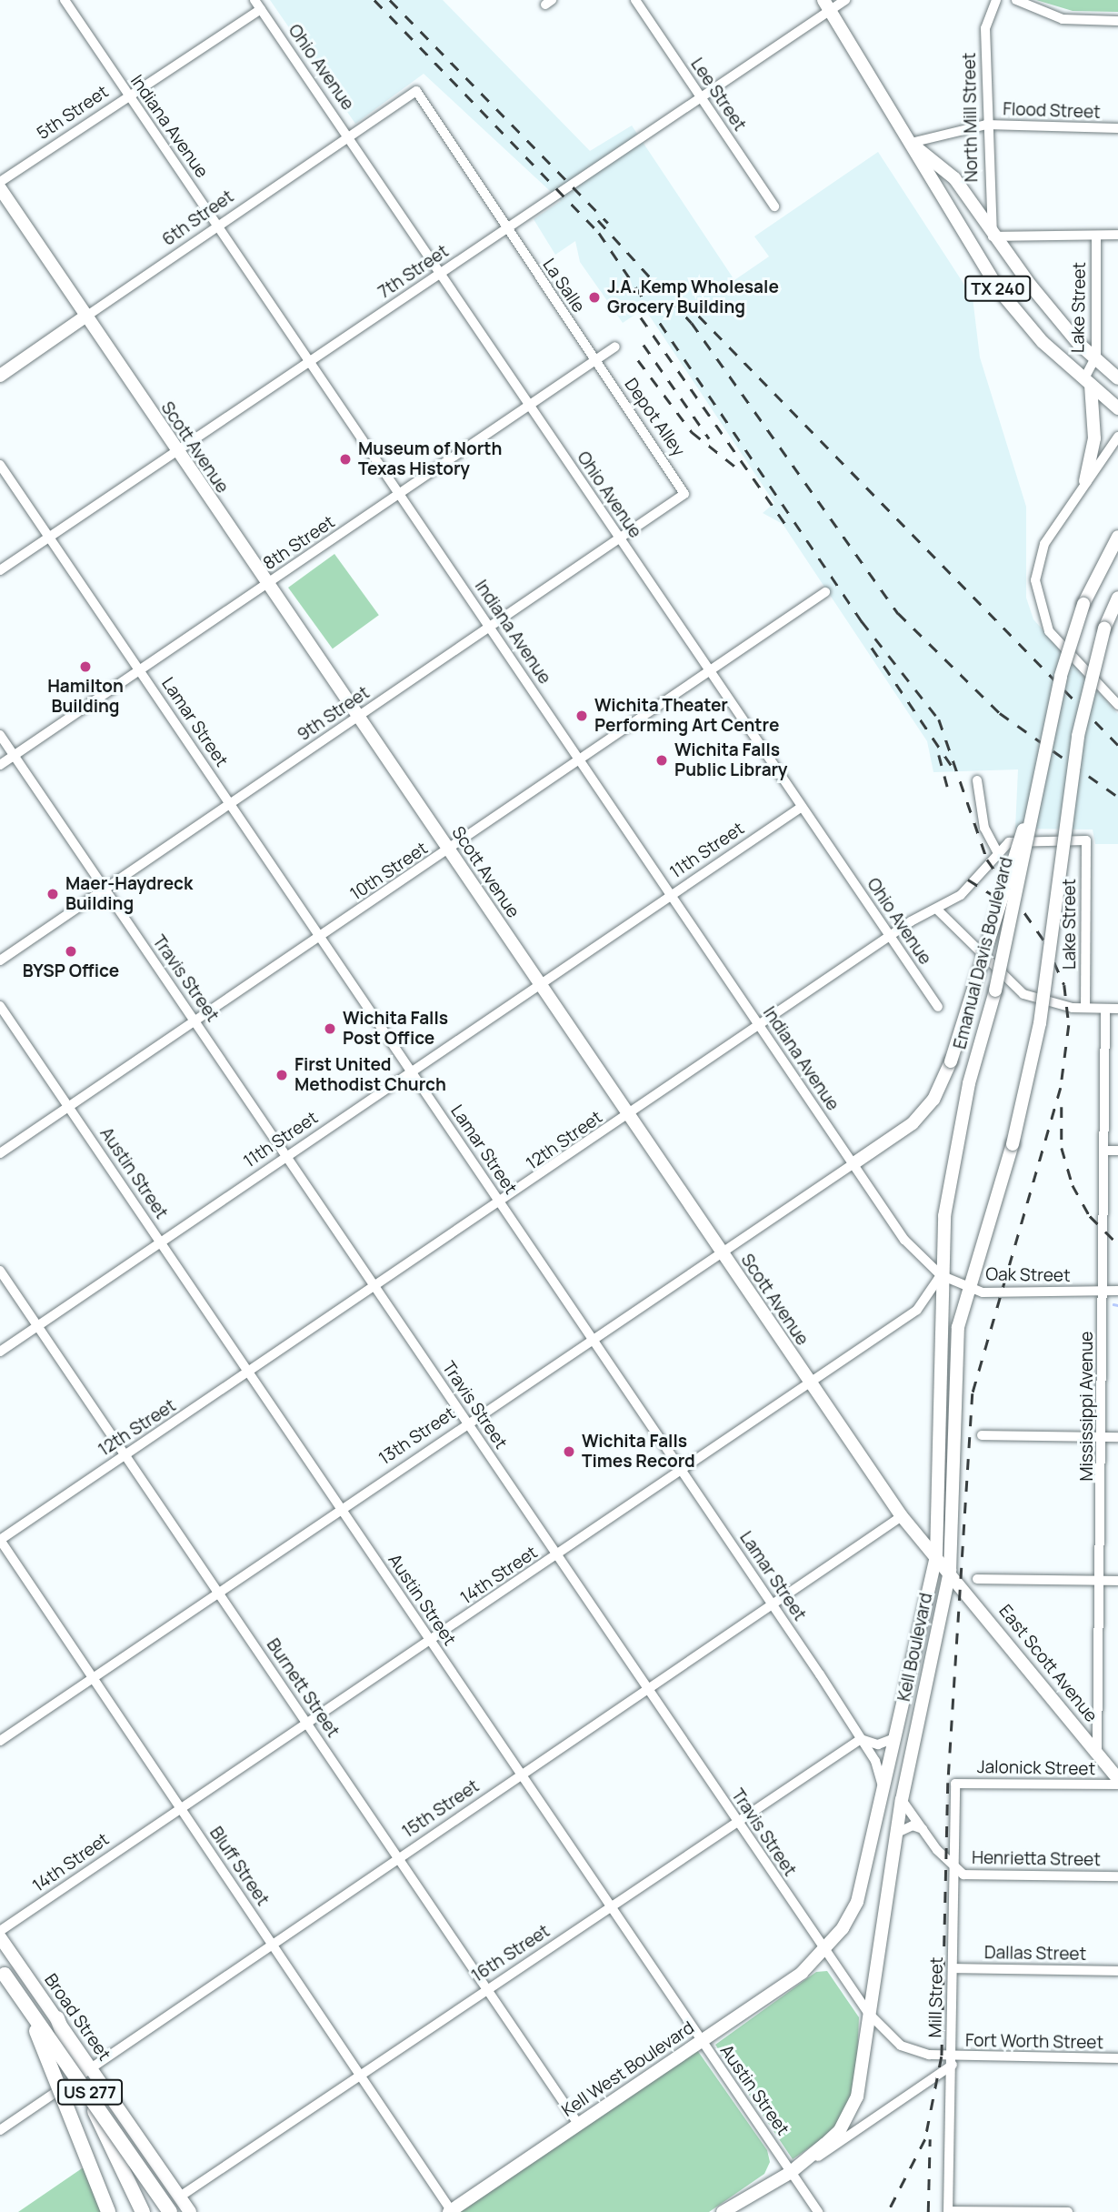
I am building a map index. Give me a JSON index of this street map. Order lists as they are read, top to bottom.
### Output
{
  "streets": {
    "highway": ["US 277"],
    "main road": [
      "6th Street",
      "TX 240",
      "Scott Avenue",
      "Emanual Davis Boulevard",
      "Kell Boulevard",
      "East Scott Avenue",
      "Broad Street",
      "Kell West Boulevard"
    ],
    "street": [
      "Ohio Avenue",
      "Lee Street",
      "Flood Street",
      "5th Street",
      "North Mill Street",
      "Indiana Avenue",
      "7th Street",
      "La Salle",
      "Lake Street",
      "Depot Alley",
      "8th Street",
      "9th Street",
      "Lamar Street",
      "11th Street",
      "10th Street",
      "Travis Street",
      "12th Street",
      "Austin Street",
      "Oak Street",
      "Mississippi Avenue",
      "13th Street",
      "14th Street",
      "Burnett Street",
      "Jalonick Street",
      "15th Street",
      "Henrietta Street",
      "Bluff Street",
      "16th Street",
      "Dallas Street",
      "Mill Street",
      "Fort Worth Street"
    ]
  },
  "crossings": [
    ["Ohio Avenue", "5th Street"],
    ["Ohio Avenue", "6th Street"],
    ["Ohio Avenue", "7th Street"],
    ["Ohio Avenue", "8th Street"],
    ["Ohio Avenue", "9th Street"],
    ["Ohio Avenue", "11th Street"],
    ["Ohio Avenue", "10th Street"],
    ["Ohio Avenue", "12th Street"],
    ["Lee Street", "7th Street"],
    ["Flood Street", "North Mill Street"],
    ["Flood Street", "TX 240"],
    ["5th Street", "Indiana Avenue"],
    ["North Mill Street", "TX 240"],
    ["Indiana Avenue", "6th Street"],
    ["Indiana Avenue", "7th Street"],
    ["Indiana Avenue", "8th Street"],
    ["Indiana Avenue", "9th Street"],
    ["Indiana Avenue", "11th Street"],
    ["Indiana Avenue", "10th Street"],
    ["Indiana Avenue", "Emanual Davis Boulevard"],
    ["Indiana Avenue", "12th Street"],
    ["Indiana Avenue", "Oak Street"],
    ["Indiana Avenue", "13th Street"],
    ["Indiana Avenue", "14th Street"],
    ["Indiana Avenue", "Kell Boulevard"],
    ["6th Street", "La Salle"],
    ["6th Street", "Scott Avenue"],
    ["7th Street", "La Salle"],
    ["7th Street", "TX 240"],
    ["7th Street", "Scott Avenue"],
    ["7th Street", "Lamar Street"],
    ["La Salle", "Depot Alley"],
    ["La Salle", "8th Street"],
    ["TX 240", "Lake Street"],
    ["Lake Street", "12th Street"],
    ["Depot Alley", "8th Street"],
    ["Depot Alley", "9th Street"],
    ["Scott Avenue", "8th Street"],
    ["Scott Avenue", "9th Street"],
    ["Scott Avenue", "11th Street"],
    ["Scott Avenue", "10th Street"],
    ["Scott Avenue", "12th Street"],
    ["Scott Avenue", "13th Street"],
    ["Scott Avenue", "14th Street"],
    ["Scott Avenue", "Kell Boulevard"],
    ["Scott Avenue", "East Scott Avenue"],
    ["Scott Avenue", "15th Street"],
    ["8th Street", "Lamar Street"],
    ["8th Street", "Travis Street"],
    ["9th Street", "Lamar Street"],
    ["9th Street", "Travis Street"],
    ["Lamar Street", "11th Street"],
    ["Lamar Street", "10th Street"],
    ["Lamar Street", "12th Street"],
    ["Lamar Street", "13th Street"],
    ["Lamar Street", "14th Street"],
    ["Lamar Street", "Kell Boulevard"],
    ["Lamar Street", "15th Street"],
    ["Lamar Street", "16th Street"],
    ["11th Street", "Travis Street"],
    ["11th Street", "Austin Street"],
    ["11th Street", "Burnett Street"],
    ["10th Street", "Travis Street"],
    ["10th Street", "Austin Street"],
    ["Emanual Davis Boulevard", "Oak Street"],
    ["Emanual Davis Boulevard", "14th Street"],
    ["Emanual Davis Boulevard", "Kell Boulevard"],
    ["Travis Street", "12th Street"],
    ["Travis Street", "13th Street"],
    ["Travis Street", "14th Street"],
    ["Travis Street", "Kell Boulevard"],
    ["Travis Street", "15th Street"],
    ["Travis Street", "16th Street"],
    ["Travis Street", "Mill Street"],
    ["Travis Street", "Fort Worth Street"],
    ["Travis Street", "Kell West Boulevard"],
    ["12th Street", "Austin Street"],
    ["12th Street", "Burnett Street"],
    ["12th Street", "Bluff Street"],
    ["Austin Street", "13th Street"],
    ["Austin Street", "14th Street"],
    ["Austin Street", "Kell Boulevard"],
    ["Austin Street", "15th Street"],
    ["Austin Street", "16th Street"],
    ["Austin Street", "Kell West Boulevard"],
    ["Oak Street", "Mississippi Avenue"],
    ["Oak Street", "14th Street"],
    ["Oak Street", "Kell Boulevard"],
    ["Mississippi Avenue", "East Scott Avenue"],
    ["13th Street", "Burnett Street"],
    ["13th Street", "Bluff Street"],
    ["14th Street", "Kell Boulevard"],
    ["14th Street", "Burnett Street"],
    ["14th Street", "Bluff Street"],
    ["Kell Boulevard", "East Scott Avenue"],
    ["Kell Boulevard", "Kell West Boulevard"],
    ["Burnett Street", "15th Street"],
    ["Burnett Street", "16th Street"],
    ["Burnett Street", "Kell West Boulevard"],
    ["Jalonick Street", "Mill Street"],
    ["15th Street", "Bluff Street"],
    ["15th Street", "Broad Street"],
    ["Henrietta Street", "Mill Street"],
    ["Bluff Street", "16th Street"],
    ["Bluff Street", "Kell West Boulevard"],
    ["16th Street", "Broad Street"],
    ["Dallas Street", "Mill Street"],
    ["Mill Street", "Fort Worth Street"]
  ],
  "places": [
    "J.A. Kemp Wholesale Grocery Building",
    "Museum of North Texas History",
    "Hamilton Building",
    "Wichita Theater Performing Art Centre",
    "Wichita Falls Public Library",
    "Maer-Haydreck Building",
    "BYSP Office",
    "Wichita Falls Post Office",
    "First United Methodist Church",
    "Wichita Falls Times Record"
  ]
}
